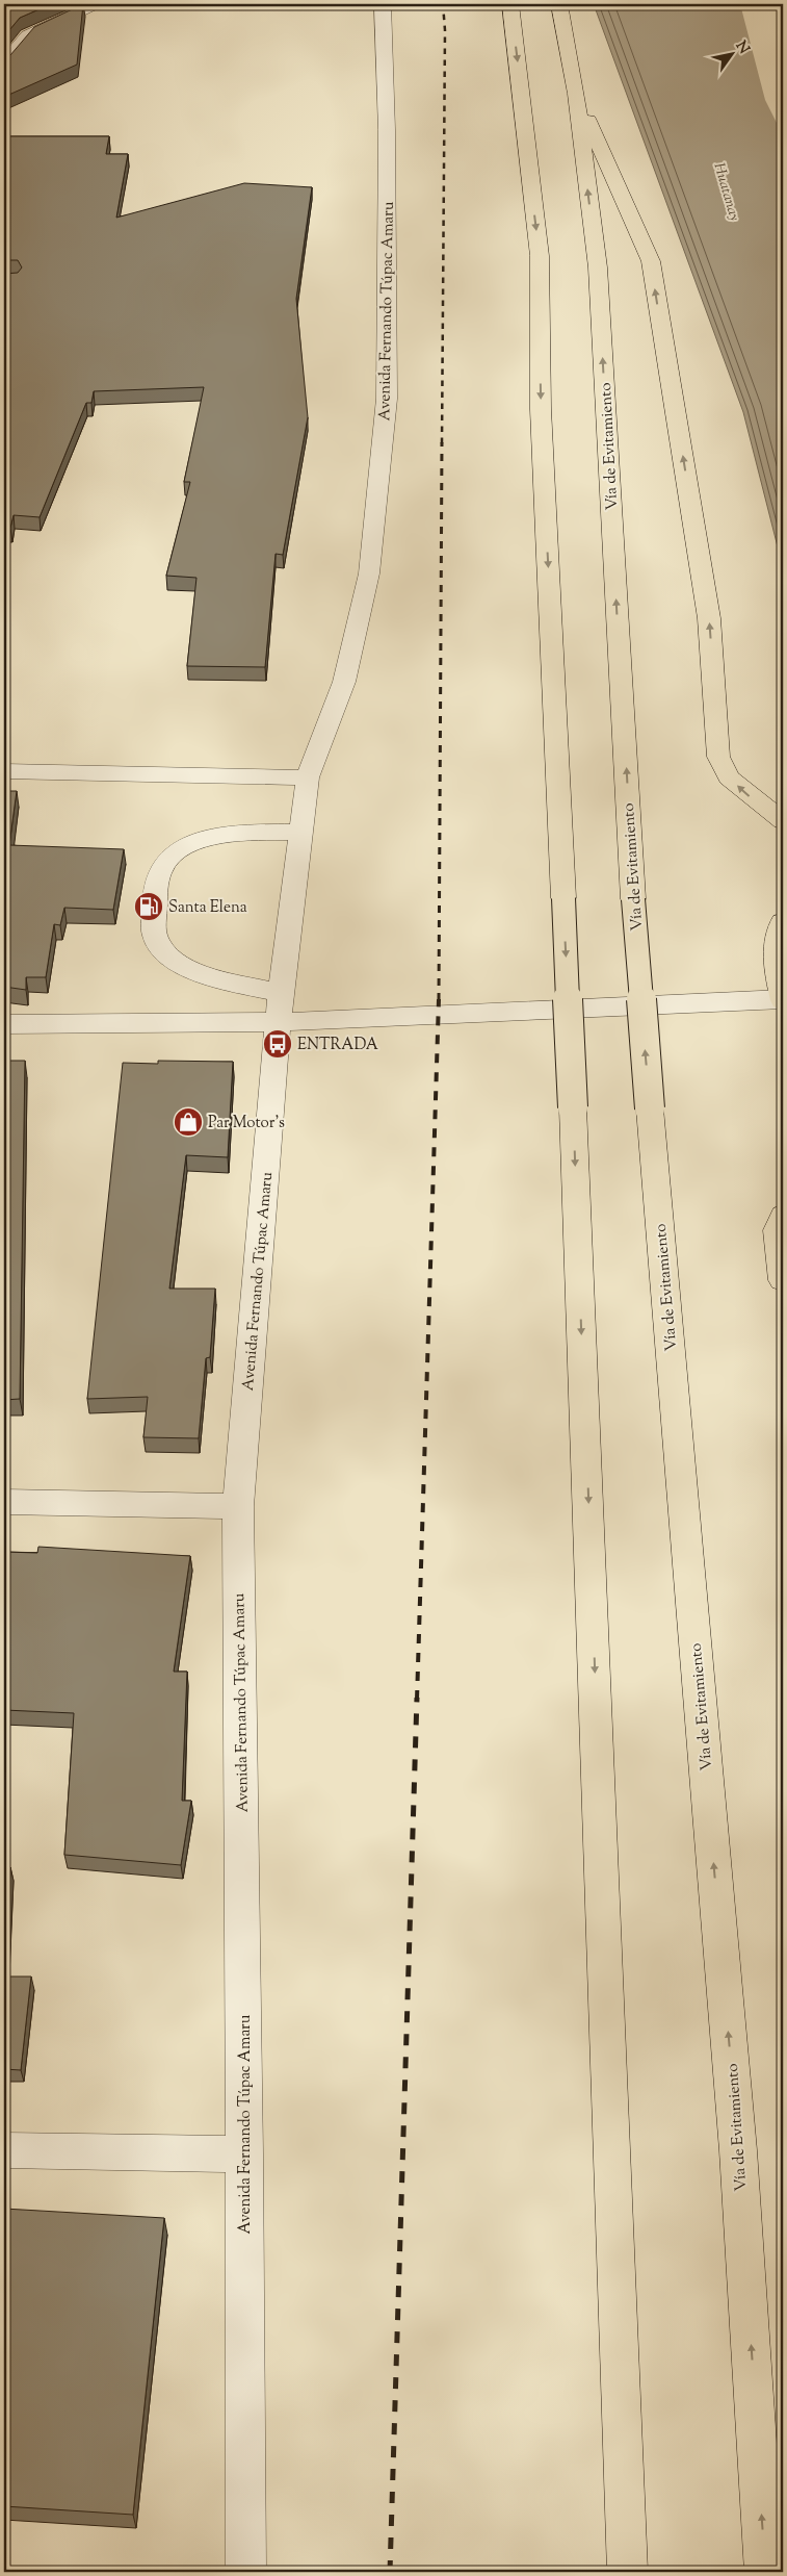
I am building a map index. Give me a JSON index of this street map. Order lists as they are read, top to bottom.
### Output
{
  "streets": {
    "main road": ["Vía de Evitamiento"],
    "street": ["Avenida Fernando Túpac Amaru"]
  },
  "water": ["Huatanay"],
  "places": {
    "fuel station": ["Santa Elena"],
    "bus stop": ["ENTRADA"],
    "shop": ["Par Motor's"]
  },
  "north": "top right"
}
